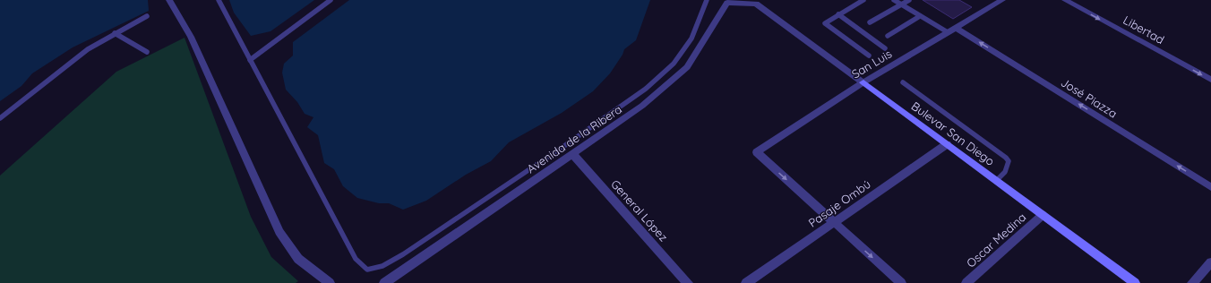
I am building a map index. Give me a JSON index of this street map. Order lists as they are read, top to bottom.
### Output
{
  "streets": {
    "street": [
      "Libertad",
      "San Luis",
      "José Piazza",
      "Bulevar San Diego",
      "Avenida de la Ribera",
      "Pasaje Ombú",
      "General López",
      "Oscar Medina"
    ]
  },
  "crossings": [
    ["San Luis", "José Piazza"],
    ["San Luis", "Bulevar San Diego"],
    ["San Luis", "Pasaje Ombú"],
    ["Bulevar San Diego", "Avenida de la Ribera"],
    ["Bulevar San Diego", "Pasaje Ombú"],
    ["Bulevar San Diego", "Oscar Medina"],
    ["Avenida de la Ribera", "General López"]
  ],
  "one_way": ["Libertad", "José Piazza"]
}
